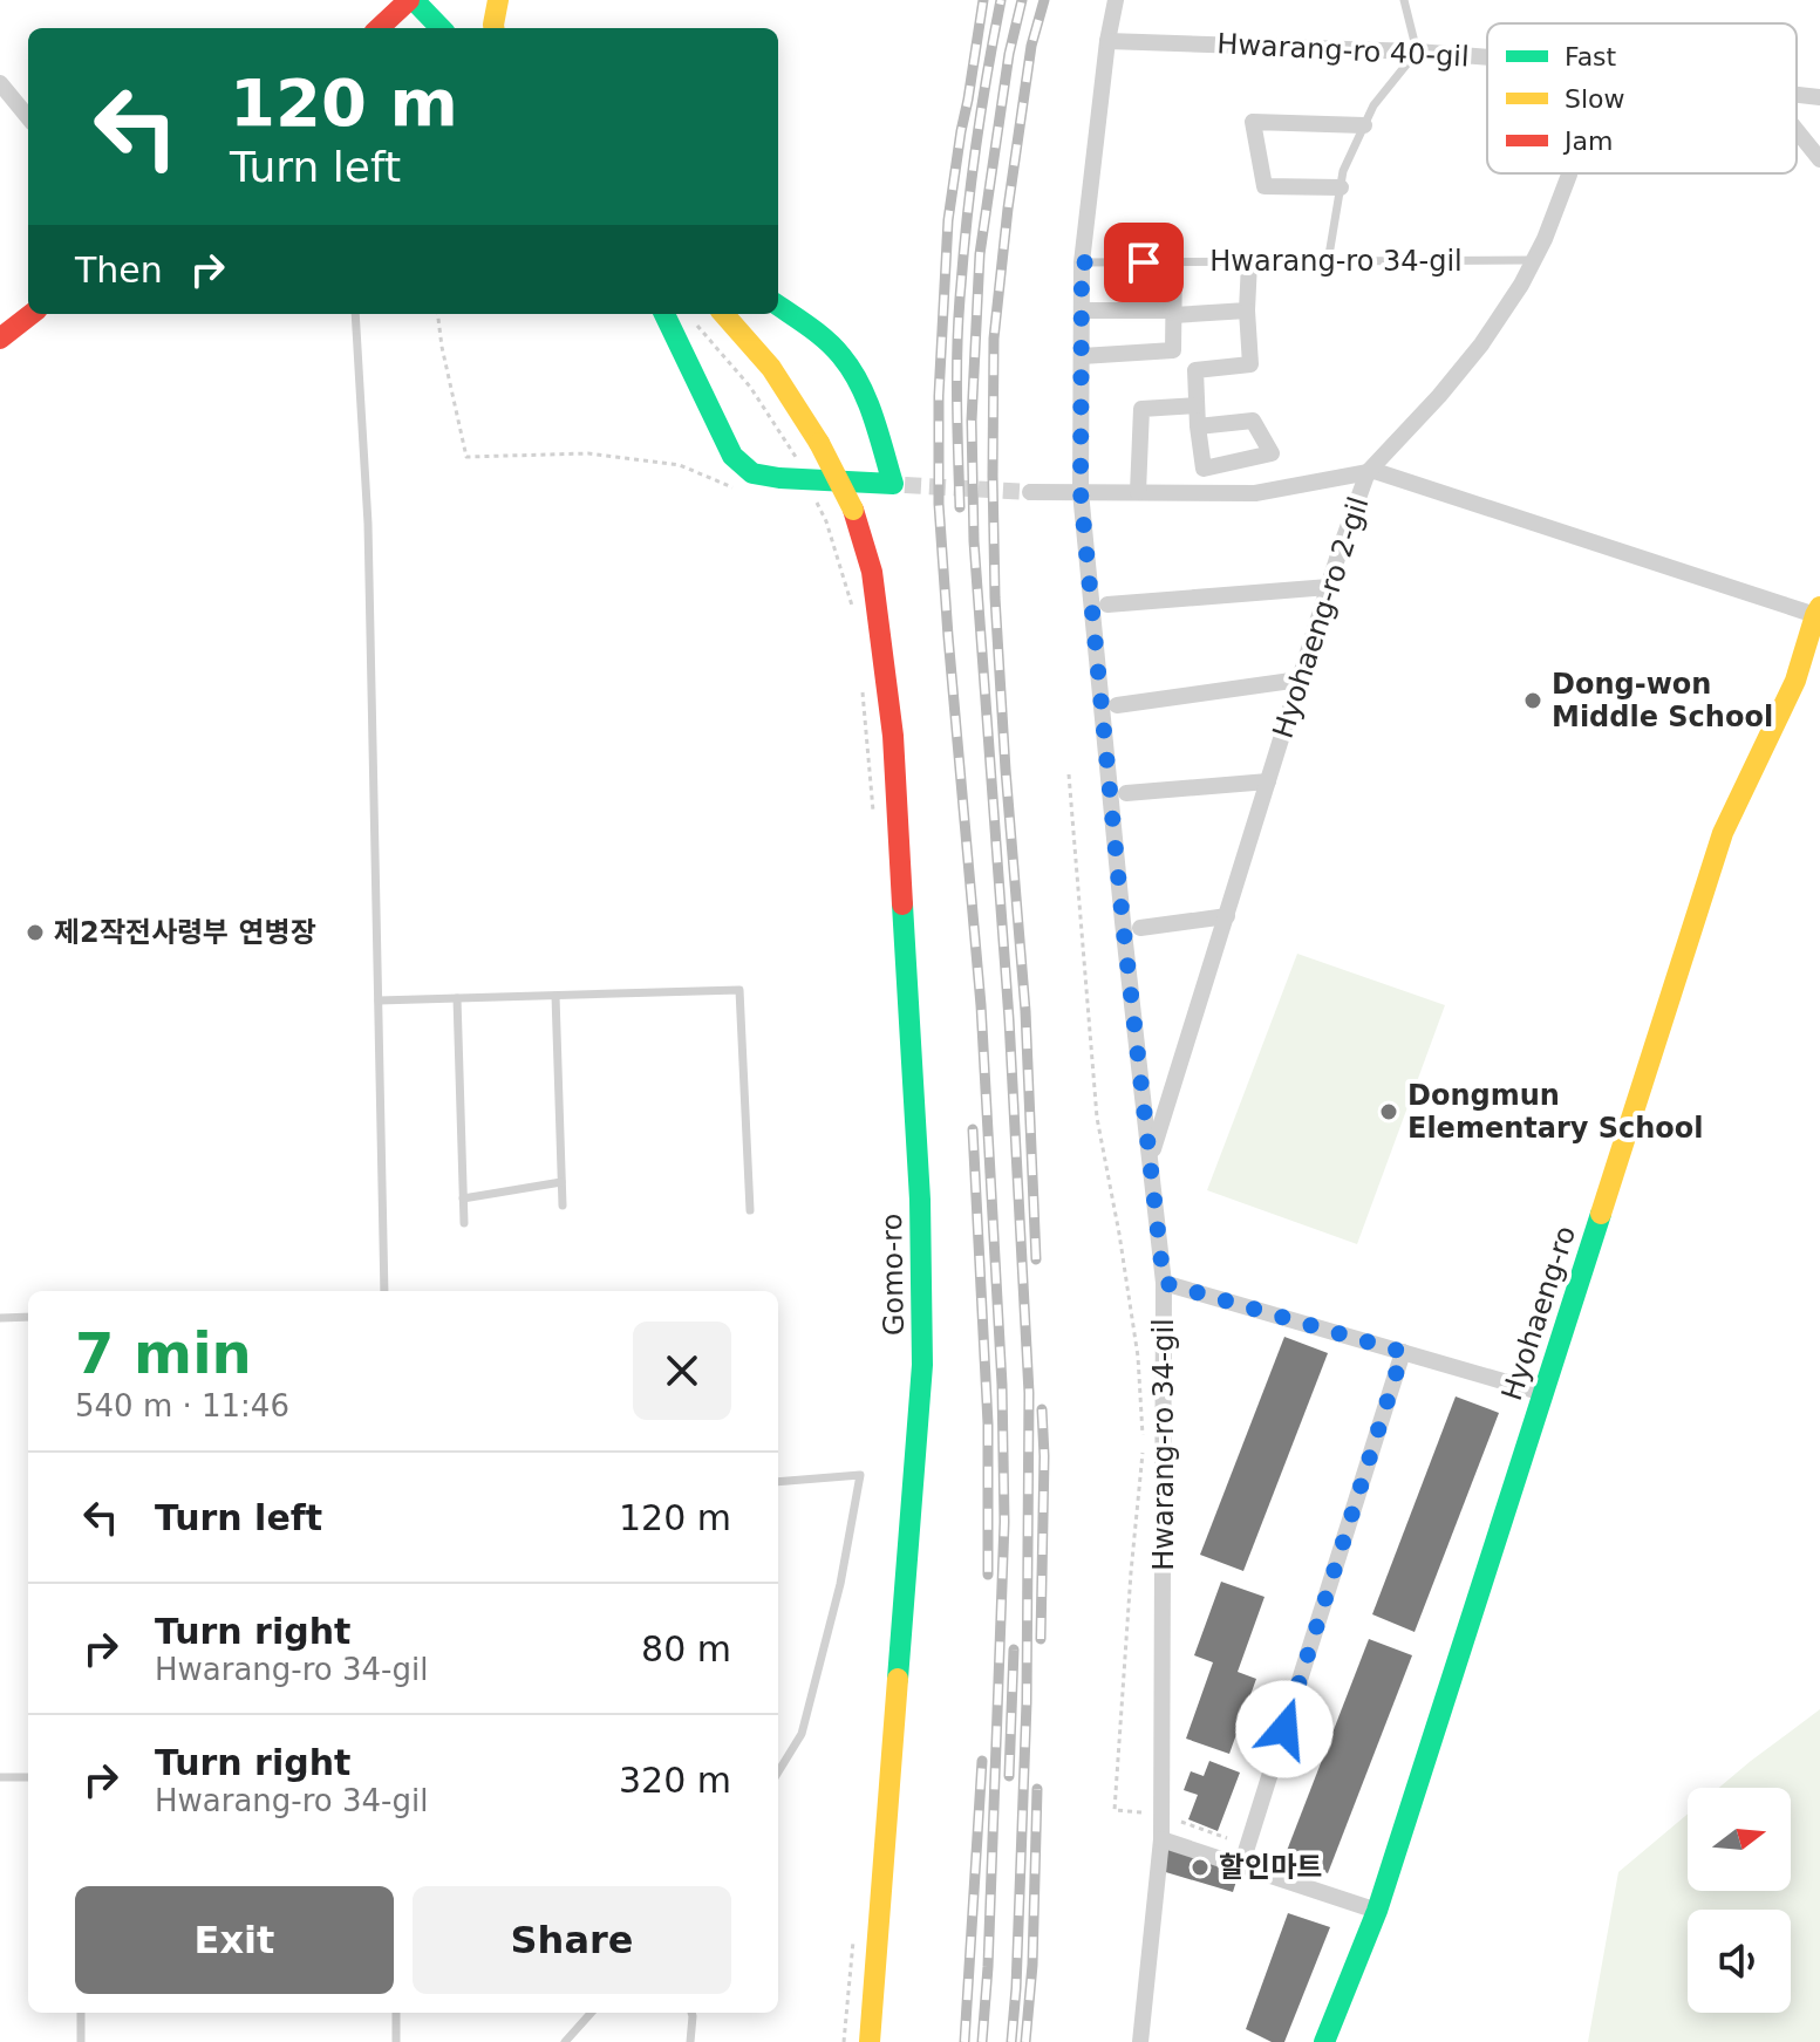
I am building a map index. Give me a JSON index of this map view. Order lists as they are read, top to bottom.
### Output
{
  "streets": {
    "main road": ["Gomo-ro", "Hyohaeng-ro"],
    "street": ["Hwarang-ro 40-gil", "Hwarang-ro 34-gil", "Hyohaeng-ro 2-gil"]
  },
  "crossings": [
    ["Hwarang-ro 40-gil", "Hwarang-ro 34-gil"],
    ["Hwarang-ro 34-gil", "Hyohaeng-ro 2-gil"]
  ],
  "places": [
    "Dong-won Middle School",
    "제2작전사령부 연병장",
    "Dongmun Elementary School",
    "할인마트"
  ],
  "legend": ["Fast", "Slow", "Jam"],
  "north": "right",
  "page": {
    "turn": ["120 m", "Turn left"],
    "then": "Then",
    "heading": ["7 min", "540 m · 11:46"],
    "list": [
      {
        "name": "Turn left",
        "value": "120 m"
      },
      {
        "name": "Turn right",
        "note": "Hwarang-ro 34-gil",
        "value": "80 m"
      },
      {
        "name": "Turn right",
        "note": "Hwarang-ro 34-gil",
        "value": "320 m"
      }
    ],
    "buttons": ["Exit", "Share"]
  }
}
